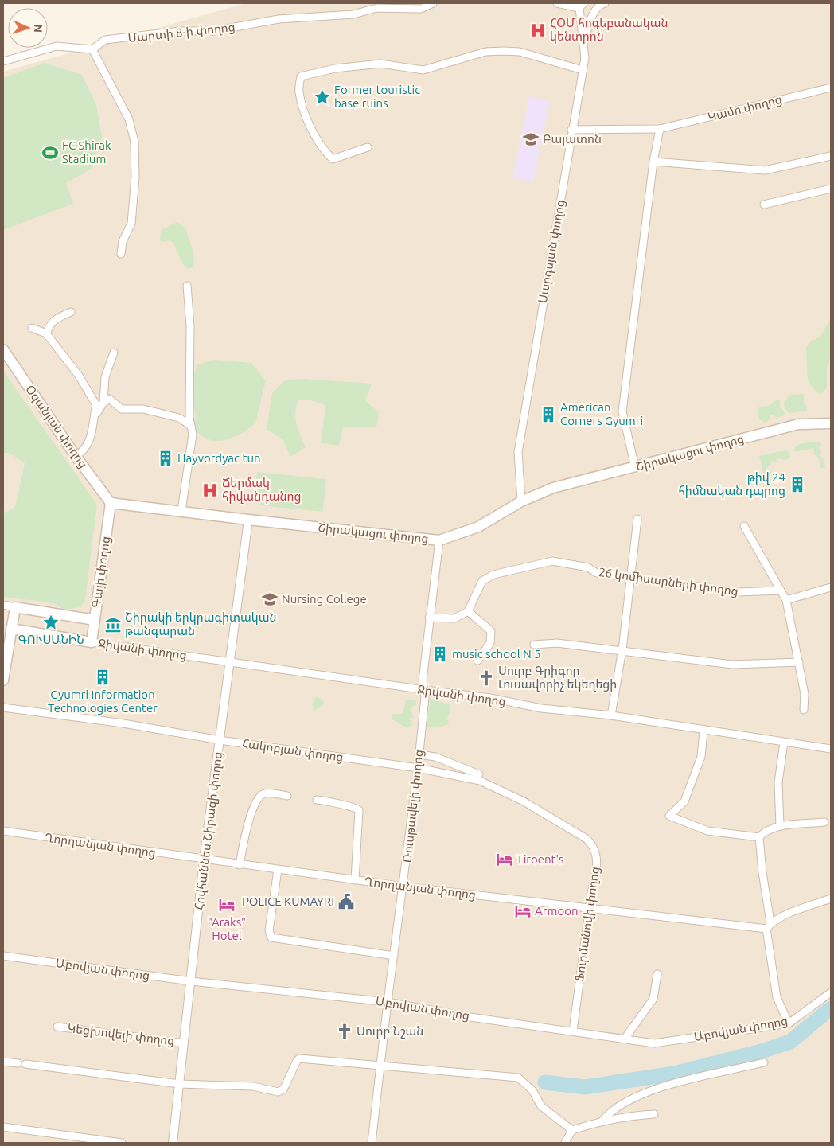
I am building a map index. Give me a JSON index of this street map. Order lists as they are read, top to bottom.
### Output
{
  "streets": {
    "main road": ["Օզանյան փողոց", "Շիրակացու փողոց", "Գայի փողոց"],
    "street": [
      "Մարտի 8-ի փողոց",
      "Կամո փողոց",
      "Սարգսյան փողոց",
      "26 կոմիսարների փողոց",
      "Ջիվանի փողոց",
      "Հակոբյան փողոց",
      "Ռուսթավելի փողոց",
      "Հովհաննես Շիրազի փողոց",
      "Ղորղանյան փողոց",
      "Ֆուրմանովի փողոց",
      "Աբովյան փողոց",
      "Կեցխովելի փողոց"
    ]
  },
  "crossings": [
    ["Կամո փողոց", "Սարգսյան փողոց"],
    ["Սարգսյան փողոց", "Շիրակացու փողոց"],
    ["Օզանյան փողոց", "Շիրակացու փողոց"],
    ["Օզանյան փողոց", "Գայի փողոց"],
    ["Շիրակացու փողոց", "Գայի փողոց"],
    ["Շիրակացու փողոց", "Ռուսթավելի փողոց"],
    ["Շիրակացու փողոց", "Հովհաննես Շիրազի փողոց"],
    ["Գայի փողոց", "Ջիվանի փողոց"],
    ["Ջիվանի փողոց", "Ռուսթավելի փողոց"],
    ["Ջիվանի փողոց", "Հովհաննես Շիրազի փողոց"],
    ["Հակոբյան փողոց", "Ռուսթավելի փողոց"],
    ["Հակոբյան փողոց", "Հովհաննես Շիրազի փողոց"],
    ["Հակոբյան փողոց", "Ֆուրմանովի փողոց"],
    ["Ռուսթավելի փողոց", "Ղորղանյան փողոց"],
    ["Ռուսթավելի փողոց", "Աբովյան փողոց"],
    ["Հովհաննես Շիրազի փողոց", "Ղորղանյան փողոց"],
    ["Հովհաննես Շիրազի փողոց", "Աբովյան փողոց"],
    ["Հովհաննես Շիրազի փողոց", "Կեցխովելի փողոց"],
    ["Ղորղանյան փողոց", "Ֆուրմանովի փողոց"],
    ["Ֆուրմանովի փողոց", "Աբովյան փողոց"]
  ],
  "places": {
    "hospital": ["ՀՕՄ հոգեբանական կենտրոն", "Ճերմակ հիվանդանոց"],
    "place": ["Former touristic base ruins", "ԳՈՒՍԱՆԻՆ"],
    "school or university": ["Բալատոն", "Nursing College"],
    "sports": ["FC Shirak Stadium"],
    "building": [
      "American Corners Gyumri",
      "Hayvordyac tun",
      "թիվ 24 հիմնական դպրոց",
      "music school N 5",
      "Gyumri Information Technologies Center"
    ],
    "museum": ["Շիրակի երկրագիտական թանգարան"],
    "church": ["Սուրբ Գրիգոր Լուսավորիչ եկեղեցի", "Սուրբ Նշան"],
    "hotel": ["Tiroent's", "\"Araks\" Hotel", "Armoon"],
    "public building": ["POLICE KUMAYRI"]
  },
  "north": "right"
}
